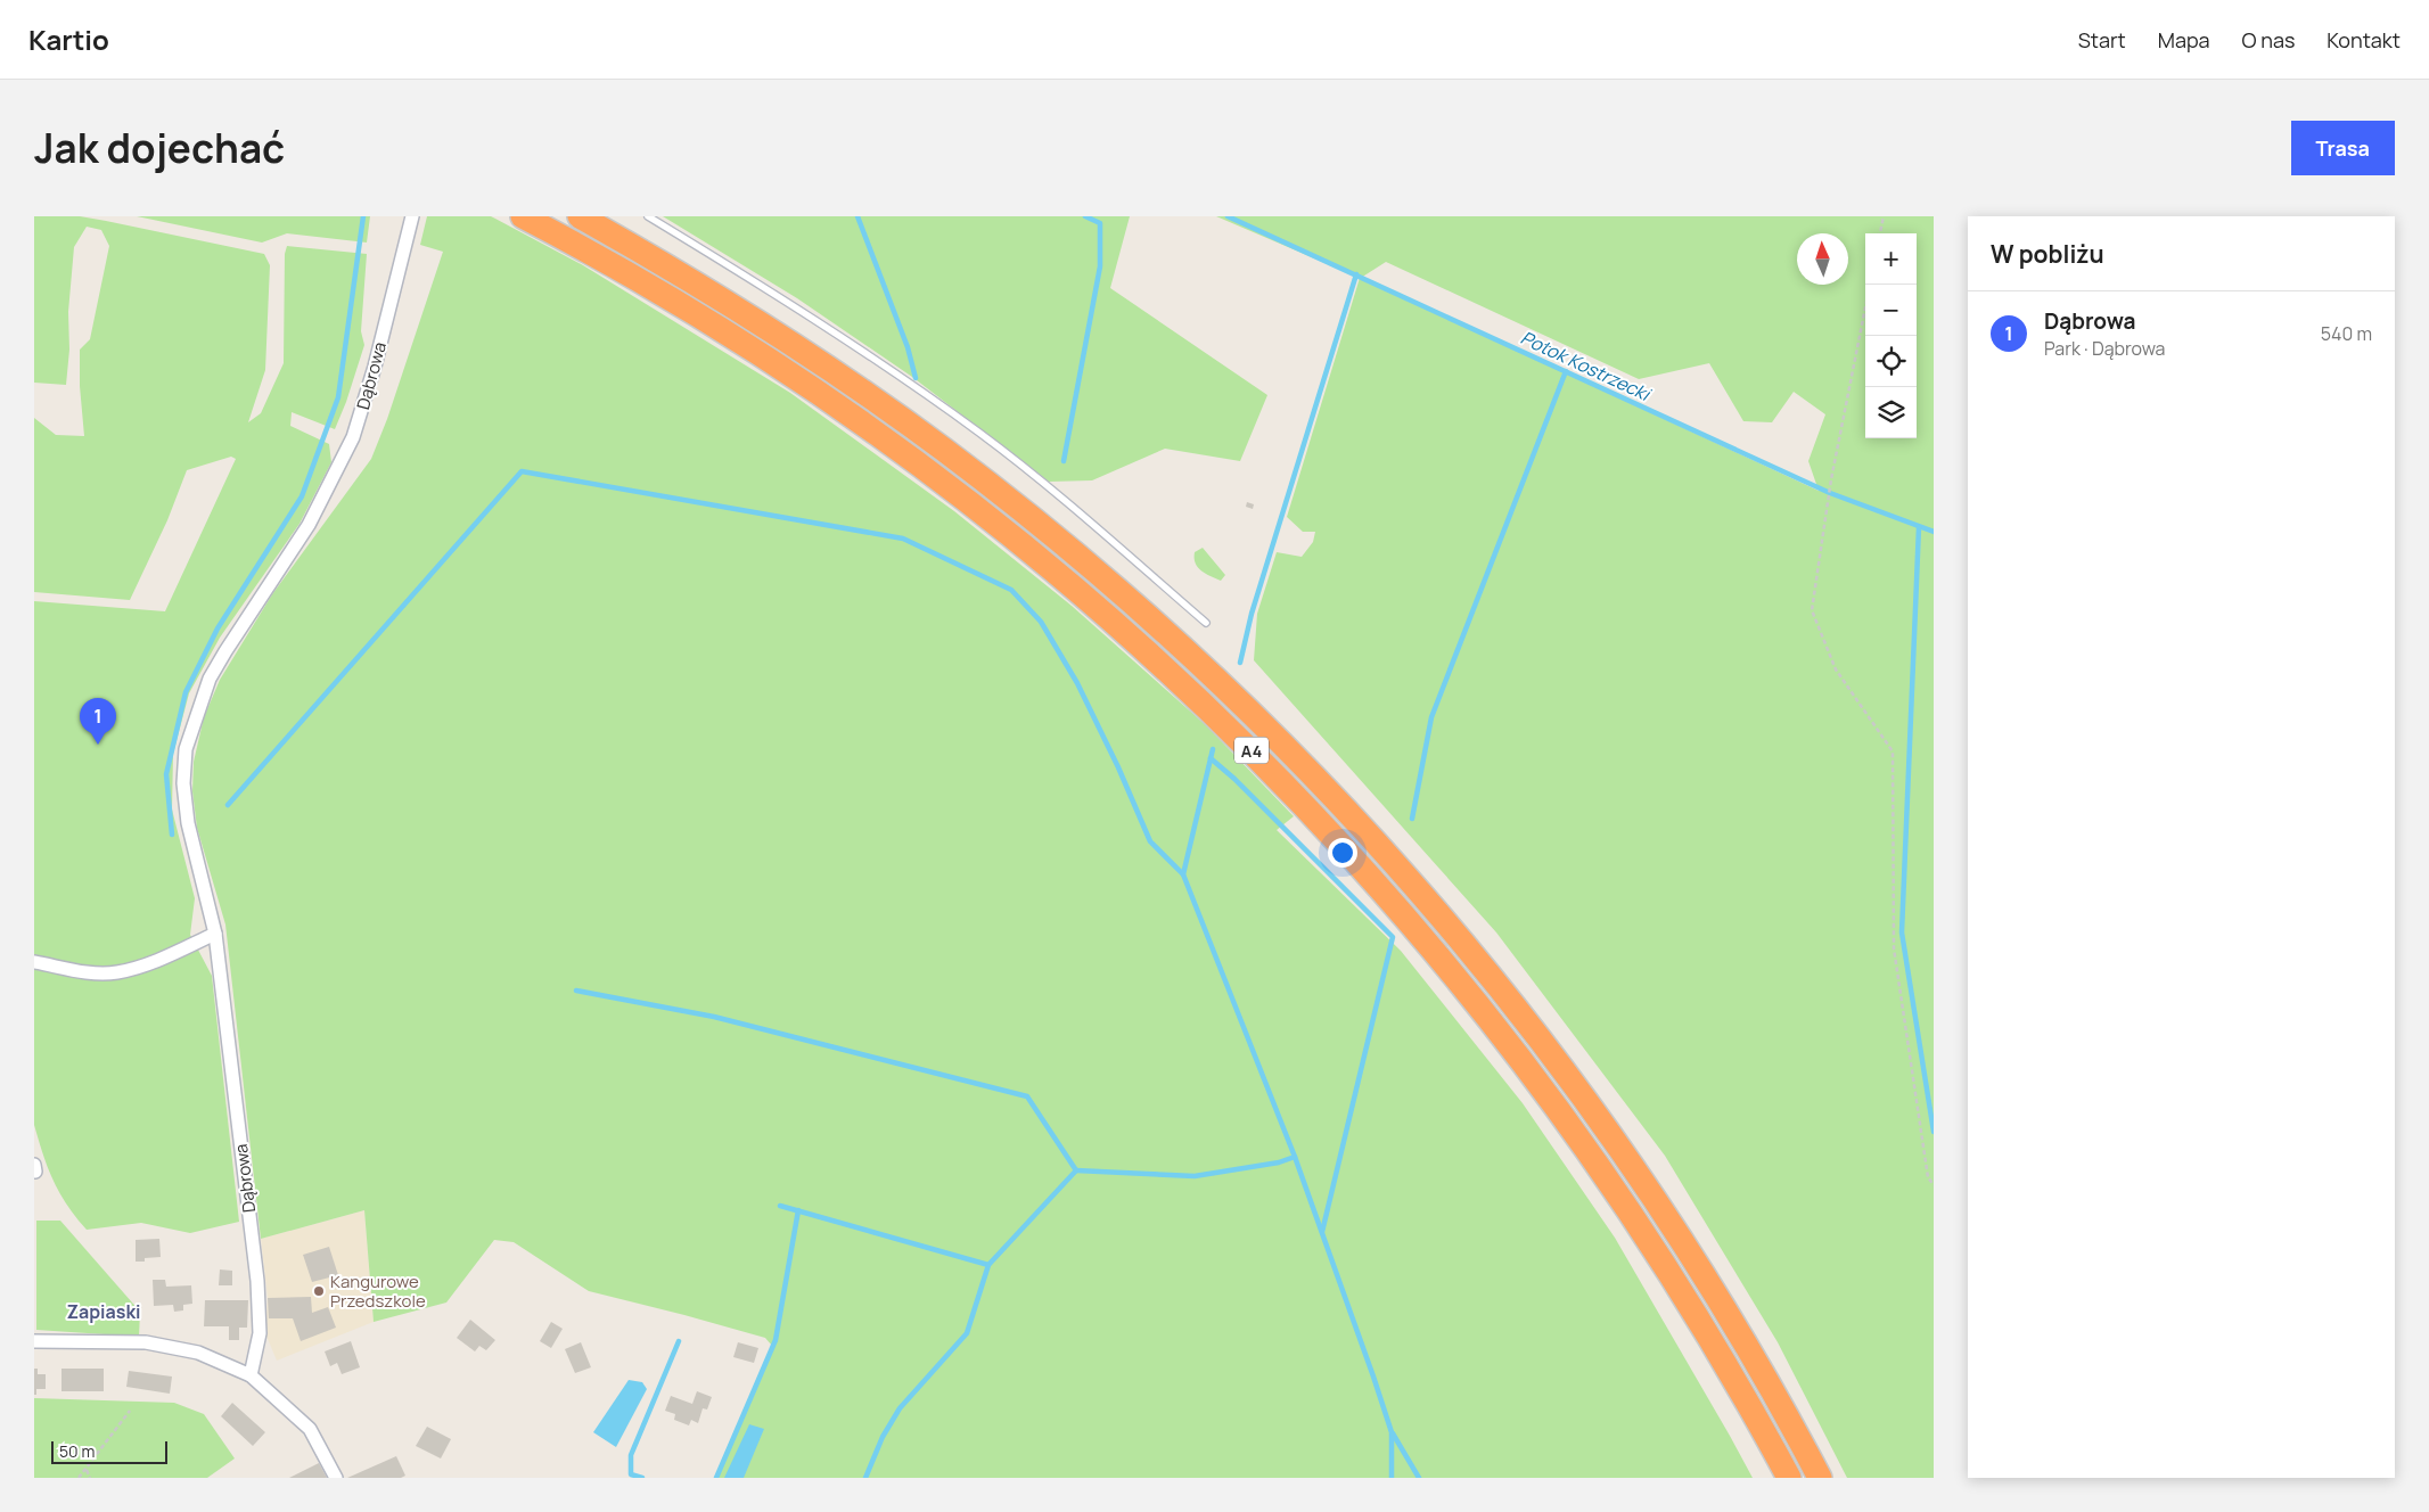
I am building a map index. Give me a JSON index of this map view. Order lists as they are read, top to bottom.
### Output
{
  "streets": {
    "highway": ["A4"],
    "street": ["Dąbrowa"]
  },
  "districts": ["Zapiaski"],
  "water": ["Potok Kostrzecki"],
  "places": ["Kangurowe Przedszkole"],
  "scale_bar": "50 m",
  "north": "top",
  "page": {
    "header": "Kartio",
    "nav": [
      "Start",
      "Mapa",
      "O nas",
      "Kontakt"
    ],
    "title": "Jak dojechać",
    "buttons": "Trasa",
    "heading": "W pobliżu",
    "map_buttons": ["+", "−"],
    "list": [
      {
        "mark": "1",
        "name": "Dąbrowa",
        "note": "Park · Dąbrowa",
        "value": "540 m"
      }
    ],
    "pins": "1",
    "scale": "50 m"
  }
}
